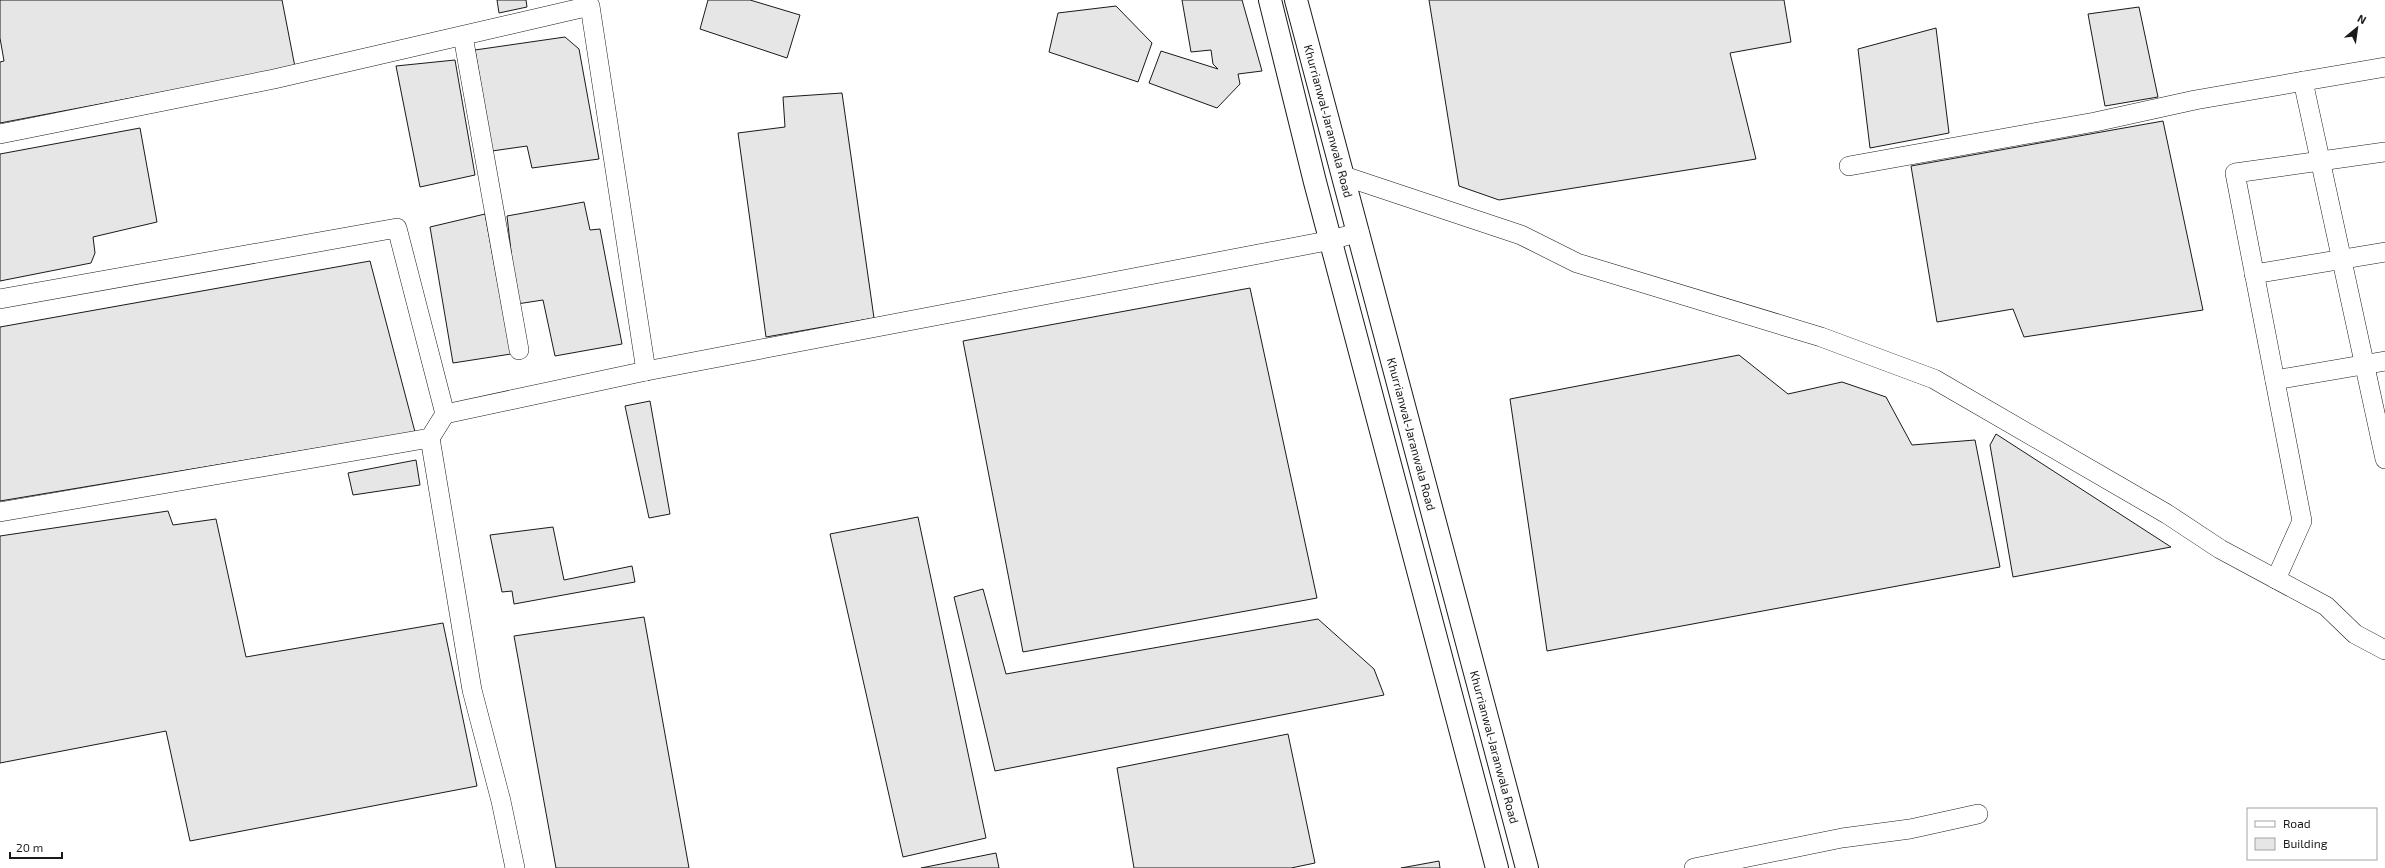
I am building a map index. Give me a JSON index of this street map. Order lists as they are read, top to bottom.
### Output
{
  "streets": {
    "main road": ["Khurrianwal-Jaranwala Road"]
  },
  "legend": ["Road", "Building"],
  "scale_bar": "20 m",
  "north": "top right"
}
